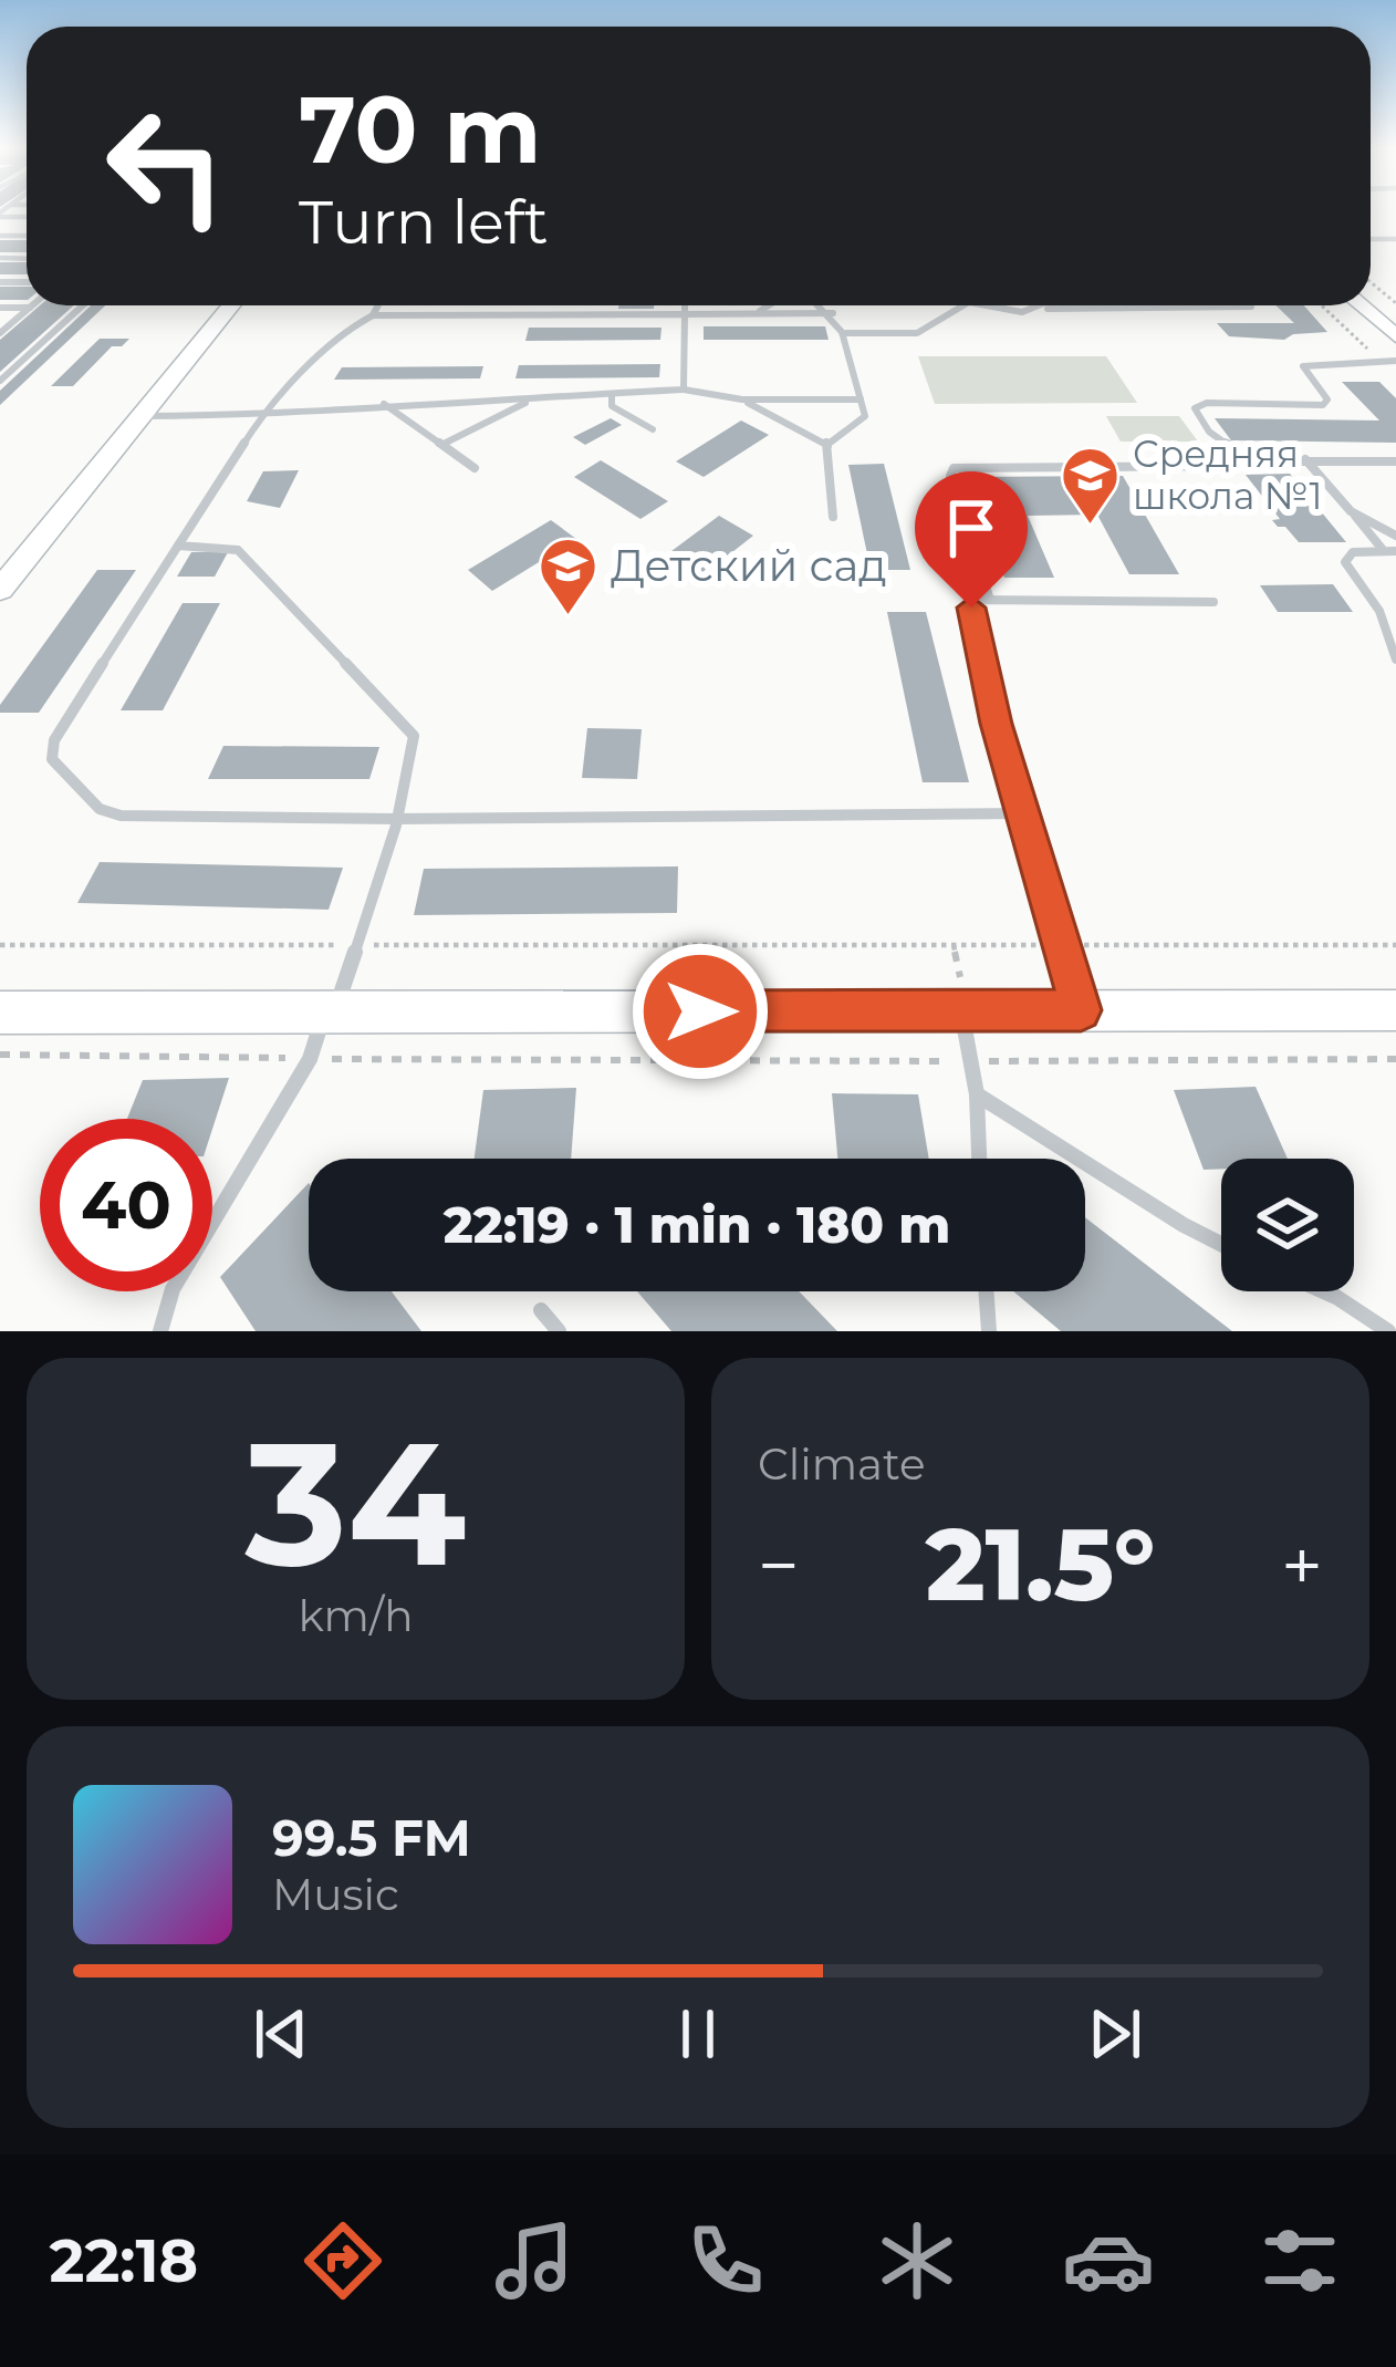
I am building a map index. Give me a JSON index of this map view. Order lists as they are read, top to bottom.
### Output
{
  "places": {
    "school or university": ["Средняя школа №1", "Детский сад"]
  },
  "page": {
    "turn": ["70 m", "Turn left"],
    "limit": "40",
    "trip": "22:19 · 1 min · 180 m",
    "tile": [
      ["34", "km/h"],
      "Climate"
    ],
    "heat": ["−", "21.5°", "+"],
    "song": ["99.5 FM", "Music"],
    "tabs": "22:18"
  }
}
